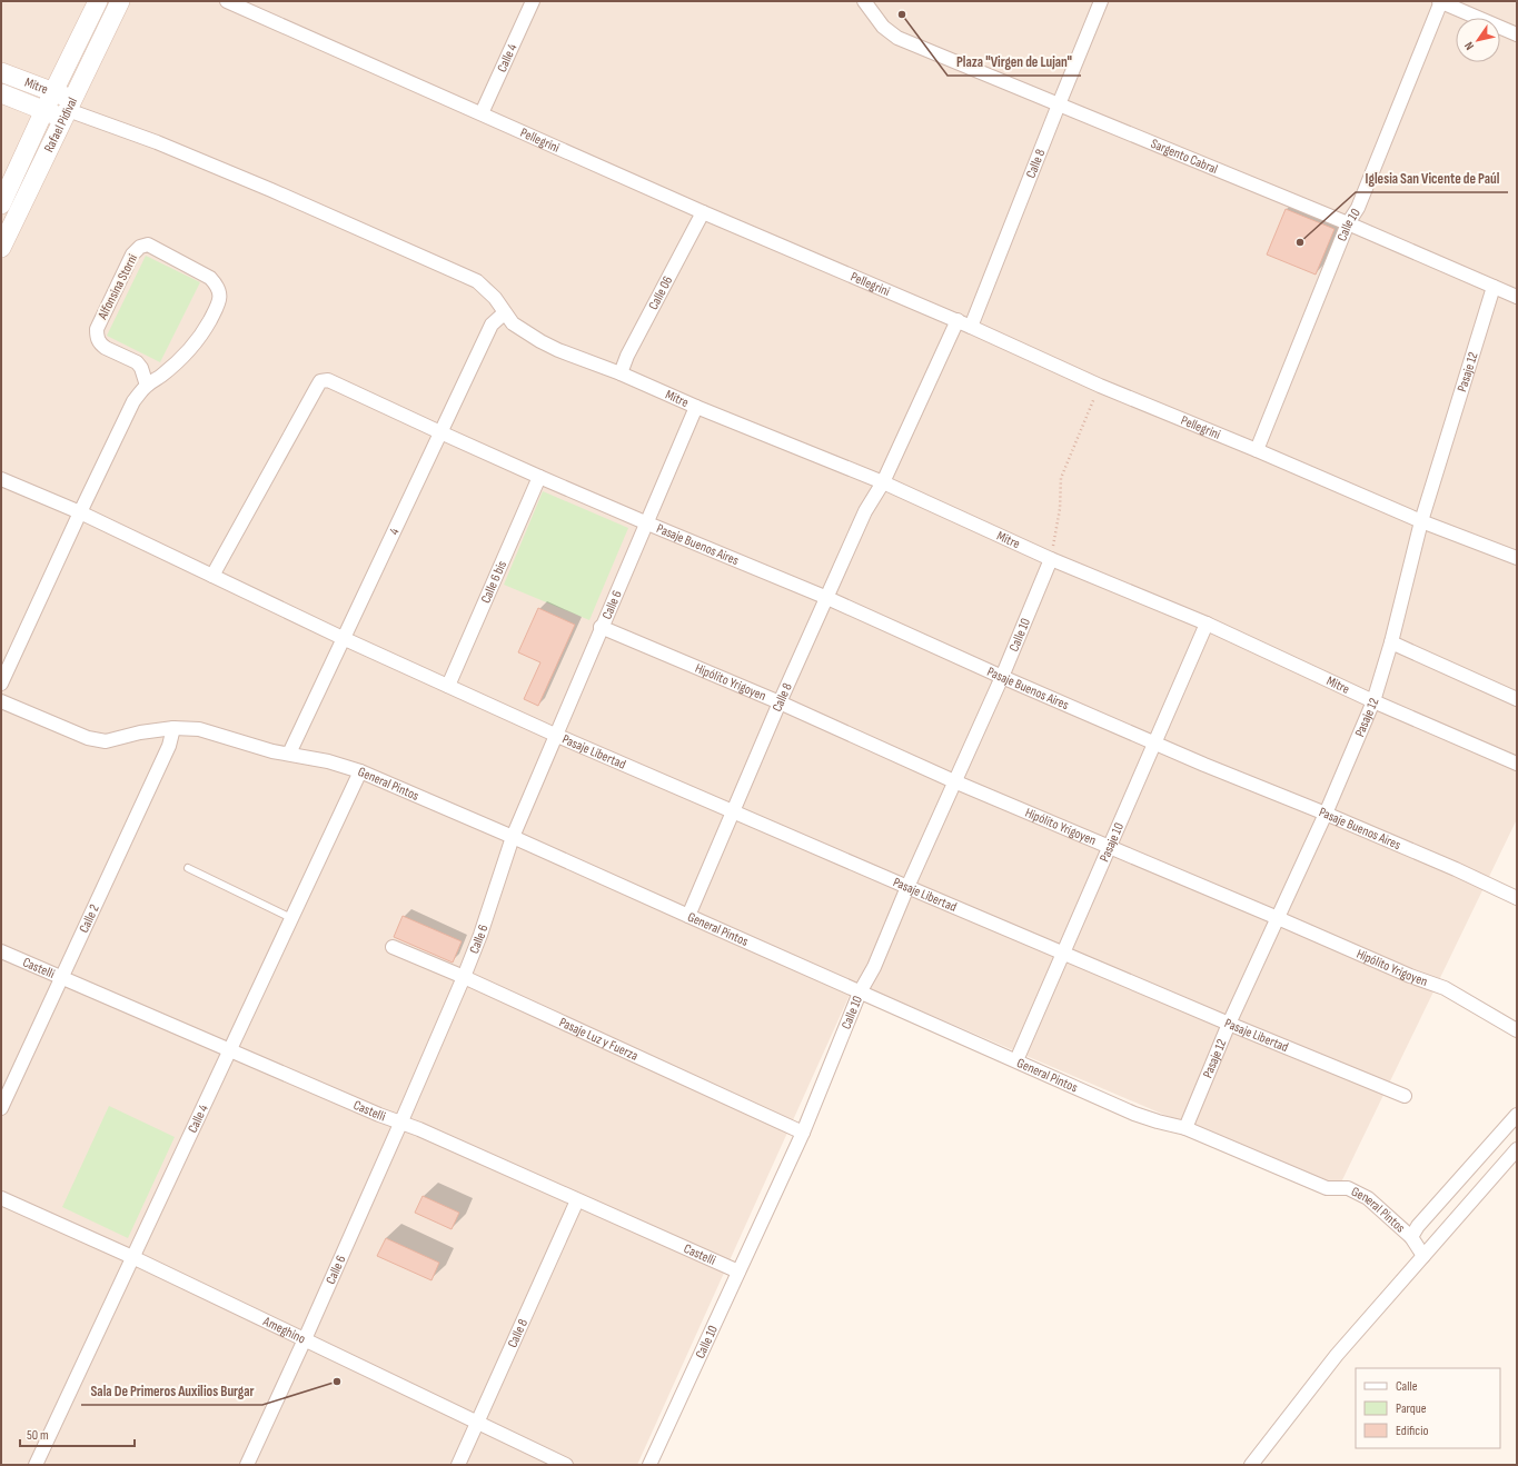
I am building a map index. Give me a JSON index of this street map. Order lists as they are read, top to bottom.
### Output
{
  "streets": {
    "street": [
      "Calle 4",
      "Mitre",
      "Rafael Pidival",
      "Pellegrini",
      "Sargento Cabral",
      "Calle 8",
      "Calle 10",
      "Alfonsina Storni",
      "Calle 06",
      "Pasaje 12",
      "4",
      "Pasaje Buenos Aires",
      "Calle 6 bis",
      "Calle 6",
      "Hipólito Yrigoyen",
      "Pasaje Libertad",
      "General Pintos",
      "Pasaje 10",
      "Calle 2",
      "Castelli",
      "Pasaje Luz y Fuerza",
      "Ameghino"
    ]
  },
  "crossings": [
    ["Calle 4", "Pellegrini"],
    ["Calle 4", "General Pintos"],
    ["Calle 4", "Castelli"],
    ["Calle 4", "Ameghino"],
    ["Mitre", "Rafael Pidival"],
    ["Mitre", "Calle 8"],
    ["Mitre", "Calle 10"],
    ["Mitre", "Calle 06"],
    ["Mitre", "Pasaje 12"],
    ["Mitre", "4"],
    ["Mitre", "Calle 6"],
    ["Mitre", "Pasaje 10"],
    ["Pellegrini", "Calle 8"],
    ["Pellegrini", "Calle 10"],
    ["Pellegrini", "Calle 06"],
    ["Pellegrini", "Pasaje 12"],
    ["Sargento Cabral", "Calle 8"],
    ["Sargento Cabral", "Calle 10"],
    ["Sargento Cabral", "Pasaje 12"],
    ["Calle 8", "Pasaje Buenos Aires"],
    ["Calle 8", "Hipólito Yrigoyen"],
    ["Calle 8", "Pasaje Libertad"],
    ["Calle 8", "General Pintos"],
    ["Calle 8", "Castelli"],
    ["Calle 8", "Ameghino"],
    ["Calle 10", "Pasaje Buenos Aires"],
    ["Calle 10", "Hipólito Yrigoyen"],
    ["Calle 10", "Pasaje Libertad"],
    ["Calle 10", "General Pintos"],
    ["Calle 10", "Castelli"],
    ["Calle 10", "Pasaje Luz y Fuerza"],
    ["Alfonsina Storni", "Pasaje Libertad"],
    ["Pasaje 12", "Pasaje Buenos Aires"],
    ["Pasaje 12", "Hipólito Yrigoyen"],
    ["Pasaje 12", "Pasaje Libertad"],
    ["Pasaje 12", "General Pintos"],
    ["4", "Pasaje Buenos Aires"],
    ["4", "Pasaje Libertad"],
    ["4", "General Pintos"],
    ["Pasaje Buenos Aires", "Calle 6 bis"],
    ["Pasaje Buenos Aires", "Calle 6"],
    ["Pasaje Buenos Aires", "Pasaje Libertad"],
    ["Pasaje Buenos Aires", "Pasaje 10"],
    ["Calle 6 bis", "Pasaje Libertad"],
    ["Calle 6", "Hipólito Yrigoyen"],
    ["Calle 6", "Pasaje Libertad"],
    ["Calle 6", "General Pintos"],
    ["Calle 6", "Castelli"],
    ["Calle 6", "Pasaje Luz y Fuerza"],
    ["Calle 6", "Ameghino"],
    ["Hipólito Yrigoyen", "Pasaje 10"],
    ["Pasaje Libertad", "Pasaje 10"],
    ["General Pintos", "Pasaje 10"],
    ["General Pintos", "Calle 2"],
    ["Calle 2", "Castelli"]
  ],
  "places": ["Plaza \"Virgen de Lujan\"", "Iglesia San Vicente de Paúl", "Sala De Primeros Auxilios Burgar"],
  "legend": ["Calle", "Parque", "Edificio"],
  "scale_bar": "50 m",
  "north": "bottom left"
}
